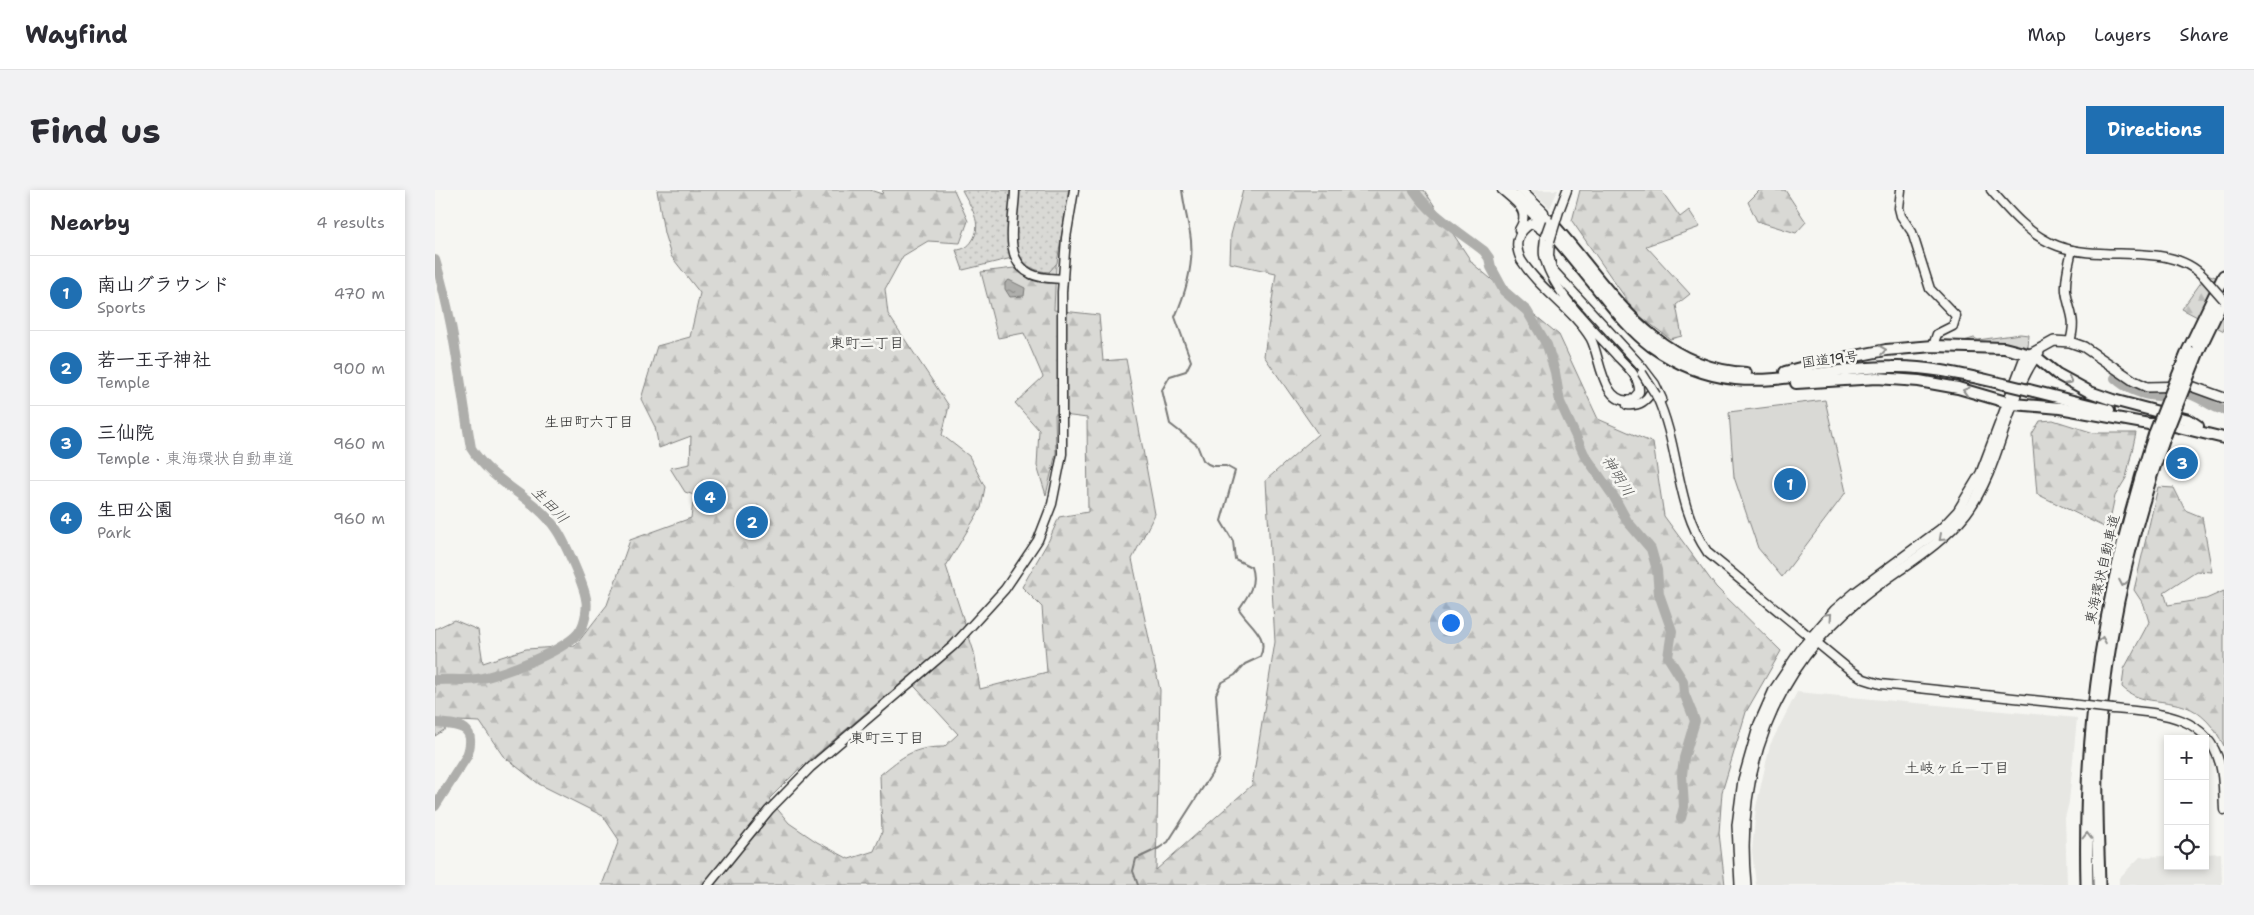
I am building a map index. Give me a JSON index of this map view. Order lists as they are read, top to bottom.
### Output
{
  "streets": {
    "highway": ["国道19号", "東海環状自動車道"]
  },
  "crossings": [
    ["国道19号", "東海環状自動車道"]
  ],
  "districts": [
    "東町二丁目",
    "生田町六丁目",
    "東町三丁目",
    "土岐ヶ丘一丁目"
  ],
  "water": ["神明川", "生田川"],
  "page": {
    "header": "Wayfind",
    "nav": ["Map", "Layers", "Share"],
    "buttons": "Directions",
    "title": "Find us",
    "heading": ["Nearby", "4 results"],
    "list": [
      {
        "mark": "1",
        "name": "南山グラウンド",
        "note": "Sports",
        "value": "470 m"
      },
      {
        "mark": "2",
        "name": "若一王子神社",
        "note": "Temple",
        "value": "900 m"
      },
      {
        "mark": "3",
        "name": "三仙院",
        "note": "Temple · 東海環状自動車道",
        "value": "960 m"
      },
      {
        "mark": "4",
        "name": "生田公園",
        "note": "Park",
        "value": "960 m"
      }
    ],
    "pins": [
      "3",
      "1",
      "4",
      "2"
    ],
    "map_buttons": ["+", "−"]
  }
}
